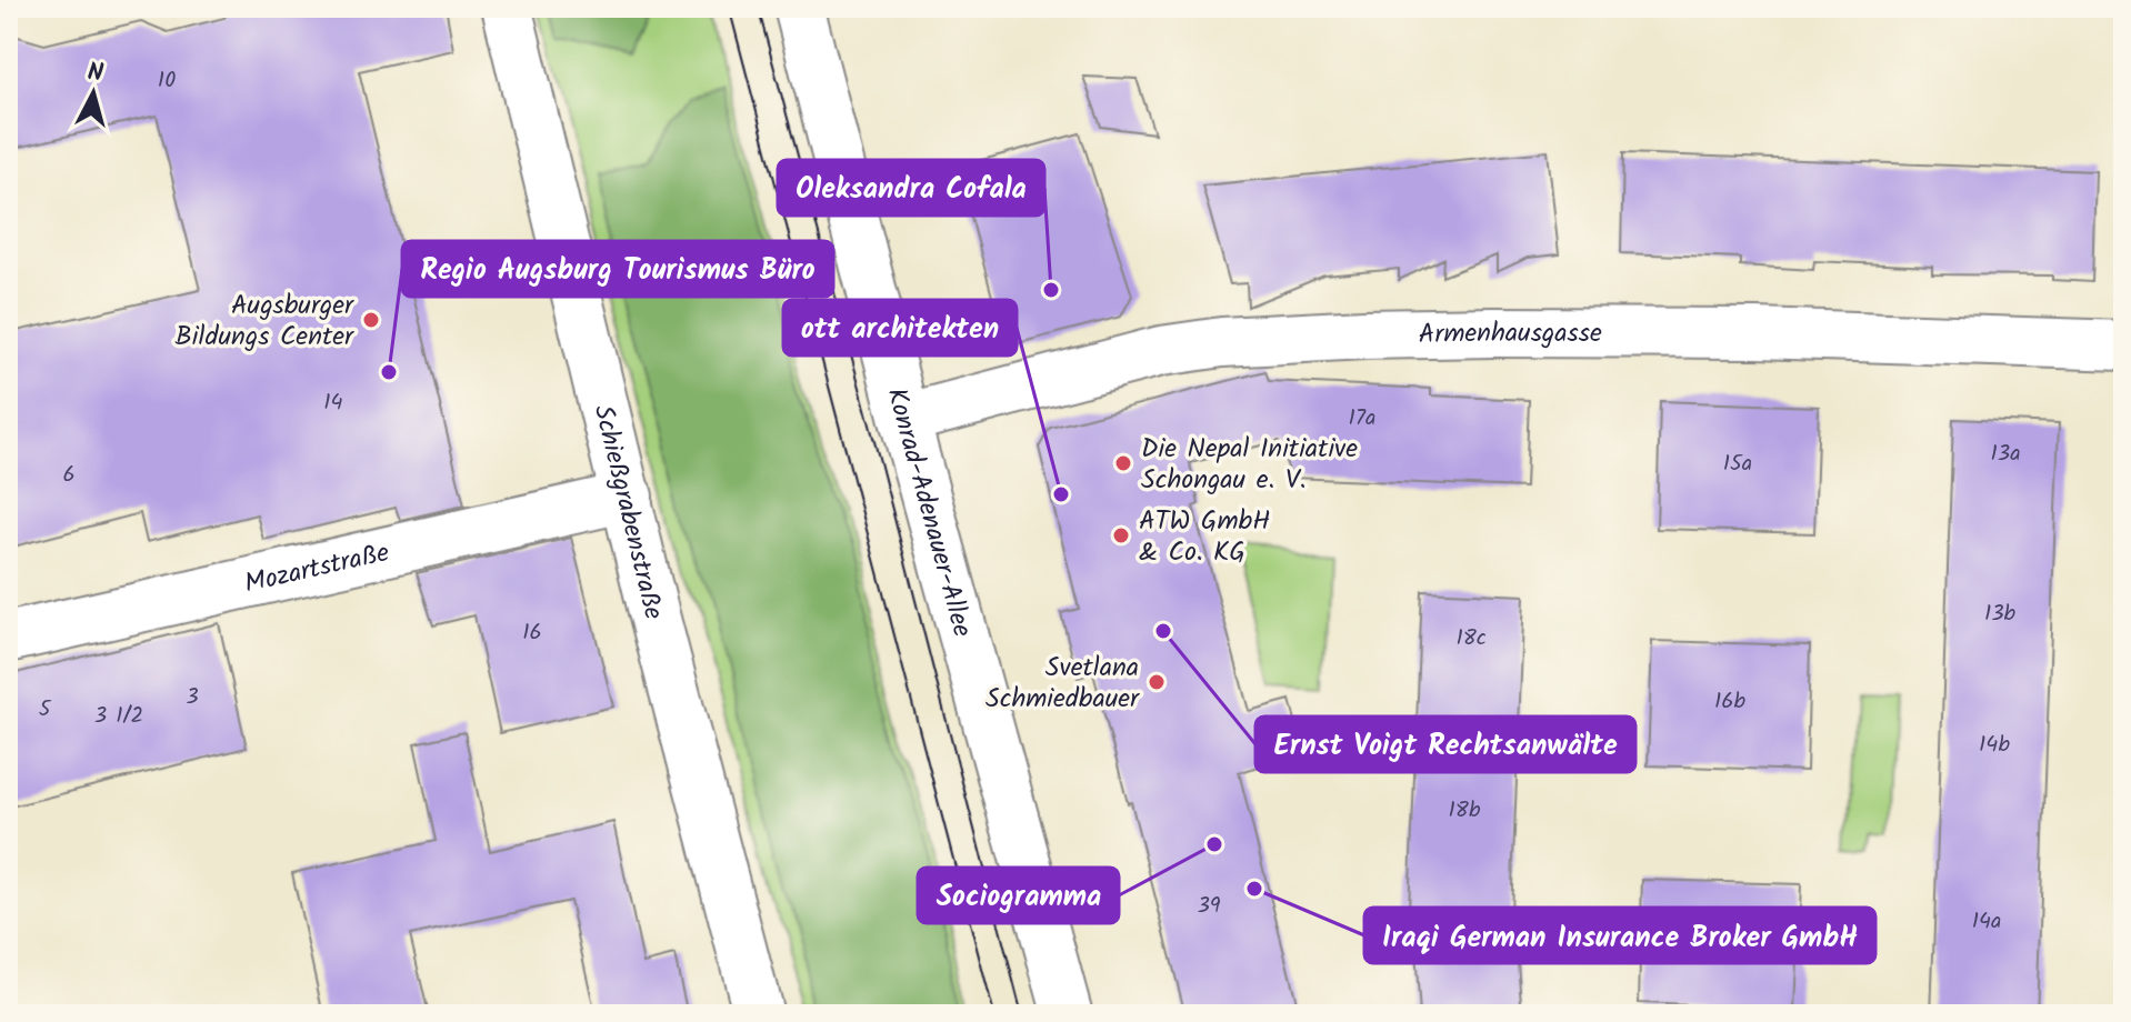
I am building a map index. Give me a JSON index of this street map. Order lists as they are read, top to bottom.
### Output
{
  "streets": {
    "street": [
      "Armenhausgasse",
      "Schießgrabenstraße",
      "Konrad-Adenauer-Allee",
      "Mozartstraße"
    ]
  },
  "crossings": [
    ["Armenhausgasse", "Konrad-Adenauer-Allee"],
    ["Schießgrabenstraße", "Mozartstraße"]
  ],
  "places": [
    "Oleksandra Cofala",
    "Augsburger Bildungs Center",
    "Regio Augsburg Tourismus Büro",
    "Die Nepal Initiative Schongau e. V.",
    "ott architekten",
    "ATW GmbH & Co. KG",
    "Ernst Voigt Rechtsanwälte",
    "Svetlana Schmiedbauer",
    "Sociogramma",
    "Iraqi German Insurance Broker GmbH"
  ],
  "house_numbers": [
    "10",
    "14",
    "17a",
    "13a",
    "15a",
    "6",
    "13b",
    "16",
    "18c",
    "3",
    "16b",
    "5",
    "3 1/2",
    "14b",
    "18b",
    "39",
    "14a"
  ],
  "north": "top"
}
